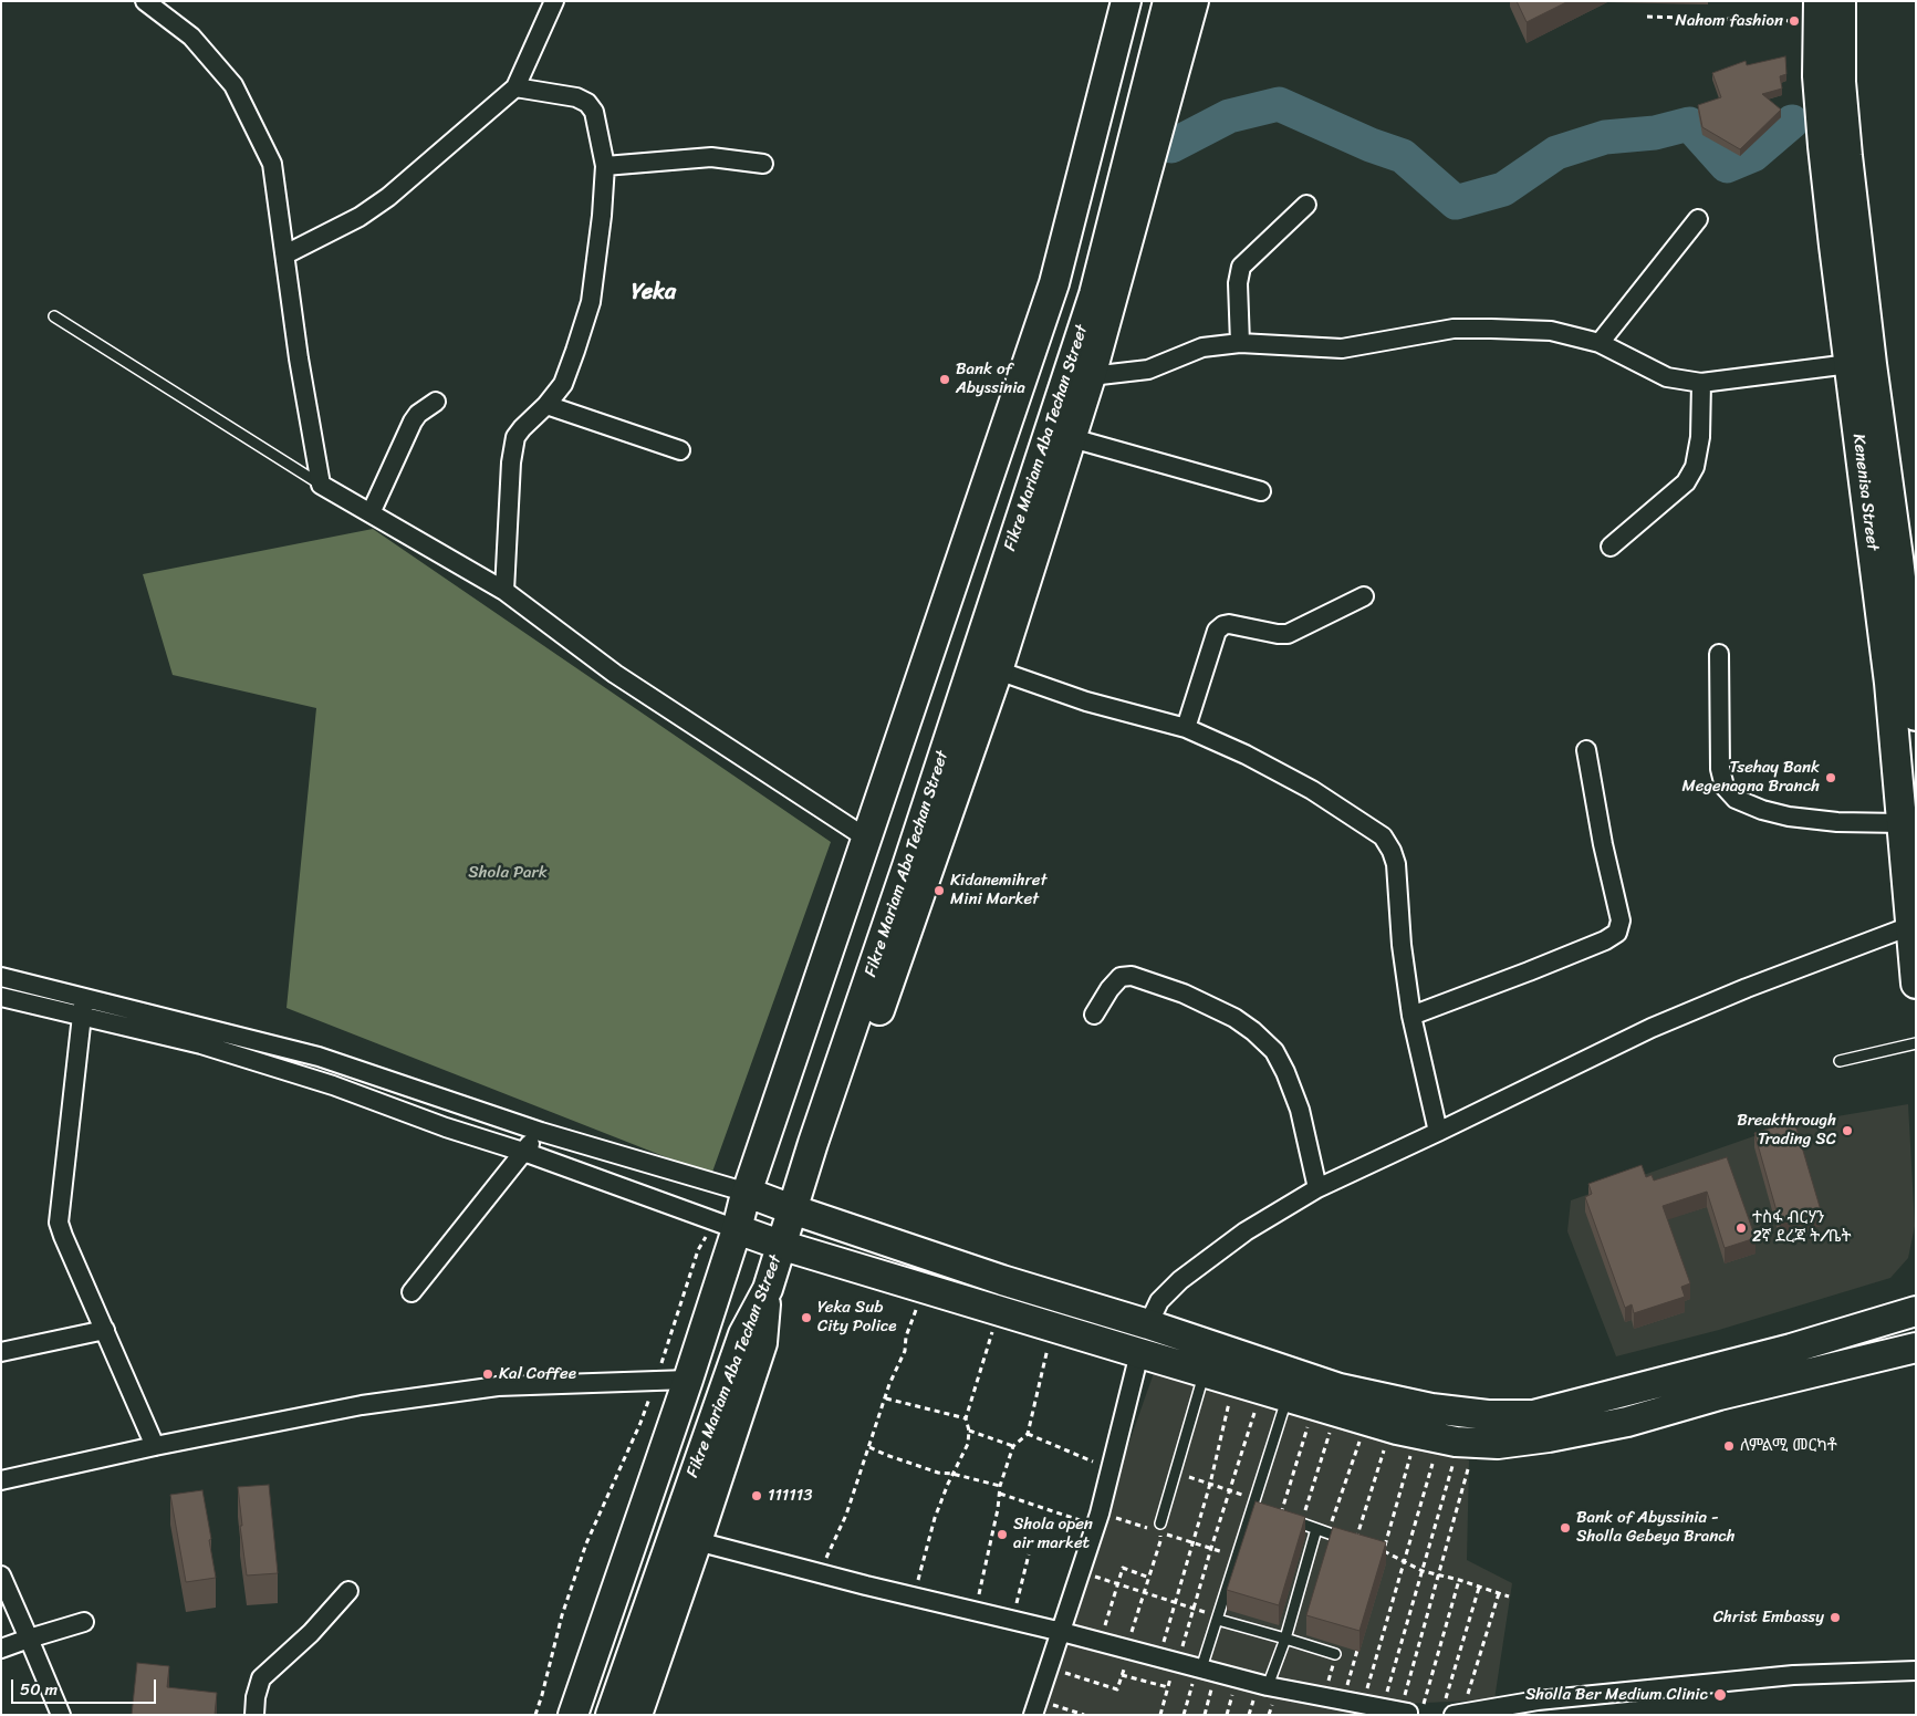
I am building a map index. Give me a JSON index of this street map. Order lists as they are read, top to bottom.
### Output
{
  "streets": {
    "main road": ["Fikre Mariam Aba Techan Street", "Kenenisa Street"]
  },
  "districts": ["Yeka"],
  "parks": ["Shola Park"],
  "places": [
    "Nahom fashion",
    "Bank of Abyssinia",
    "Tsehay Bank Megenagna Branch",
    "Kidanemihret Mini Market",
    "Breakthrough Trading SC",
    "ተስፋ ብርሃን 2ኛ ደረጃ ት/ቤት",
    "Yeka Sub City Police",
    "Kal Coffee",
    "ለምልሚ መርካቶ",
    "111113",
    "Bank of Abyssinia - Sholla Gebeya Branch",
    "Shola open air market",
    "Christ Embassy",
    "Sholla Ber Medium Clinic"
  ],
  "scale_bar": "50 m"
}
